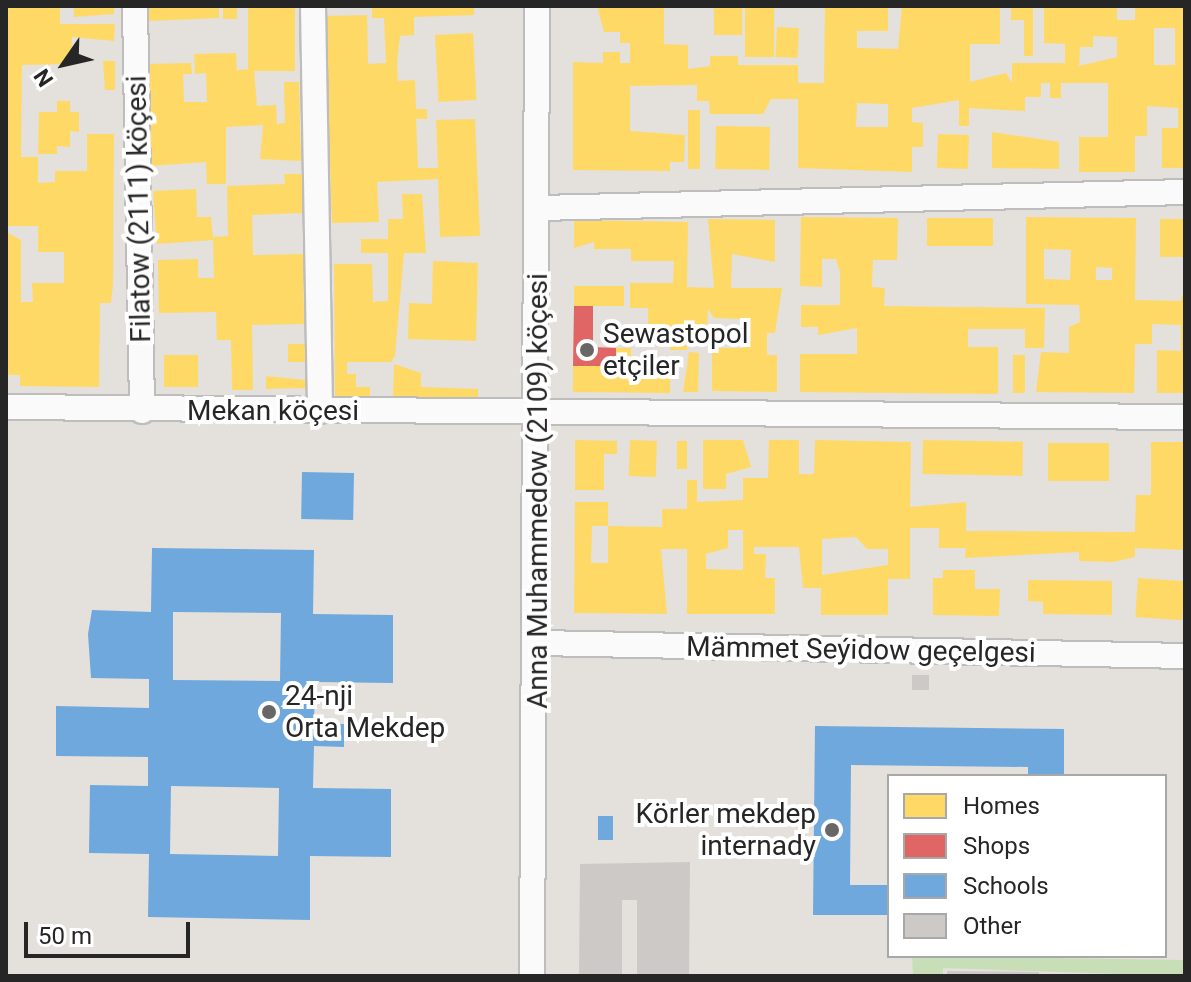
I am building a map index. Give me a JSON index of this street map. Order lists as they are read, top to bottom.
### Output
{
  "streets": {
    "street": [
      "Filatow (2111) köçesi",
      "Mekan köçesi",
      "Anna Muhammedow (2109) köçesi",
      "Mämmet Seýidow geçelgesi"
    ]
  },
  "crossings": [
    ["Filatow (2111) köçesi", "Mekan köçesi"],
    ["Mekan köçesi", "Anna Muhammedow (2109) köçesi"],
    ["Anna Muhammedow (2109) köçesi", "Mämmet Seýidow geçelgesi"]
  ],
  "places": ["Sewastopol etçiler", "24-nji Orta Mekdep", "Körler mekdep internady"],
  "legend": [
    "Homes",
    "Shops",
    "Schools",
    "Other"
  ],
  "scale_bar": "50 m",
  "north": "bottom left"
}
